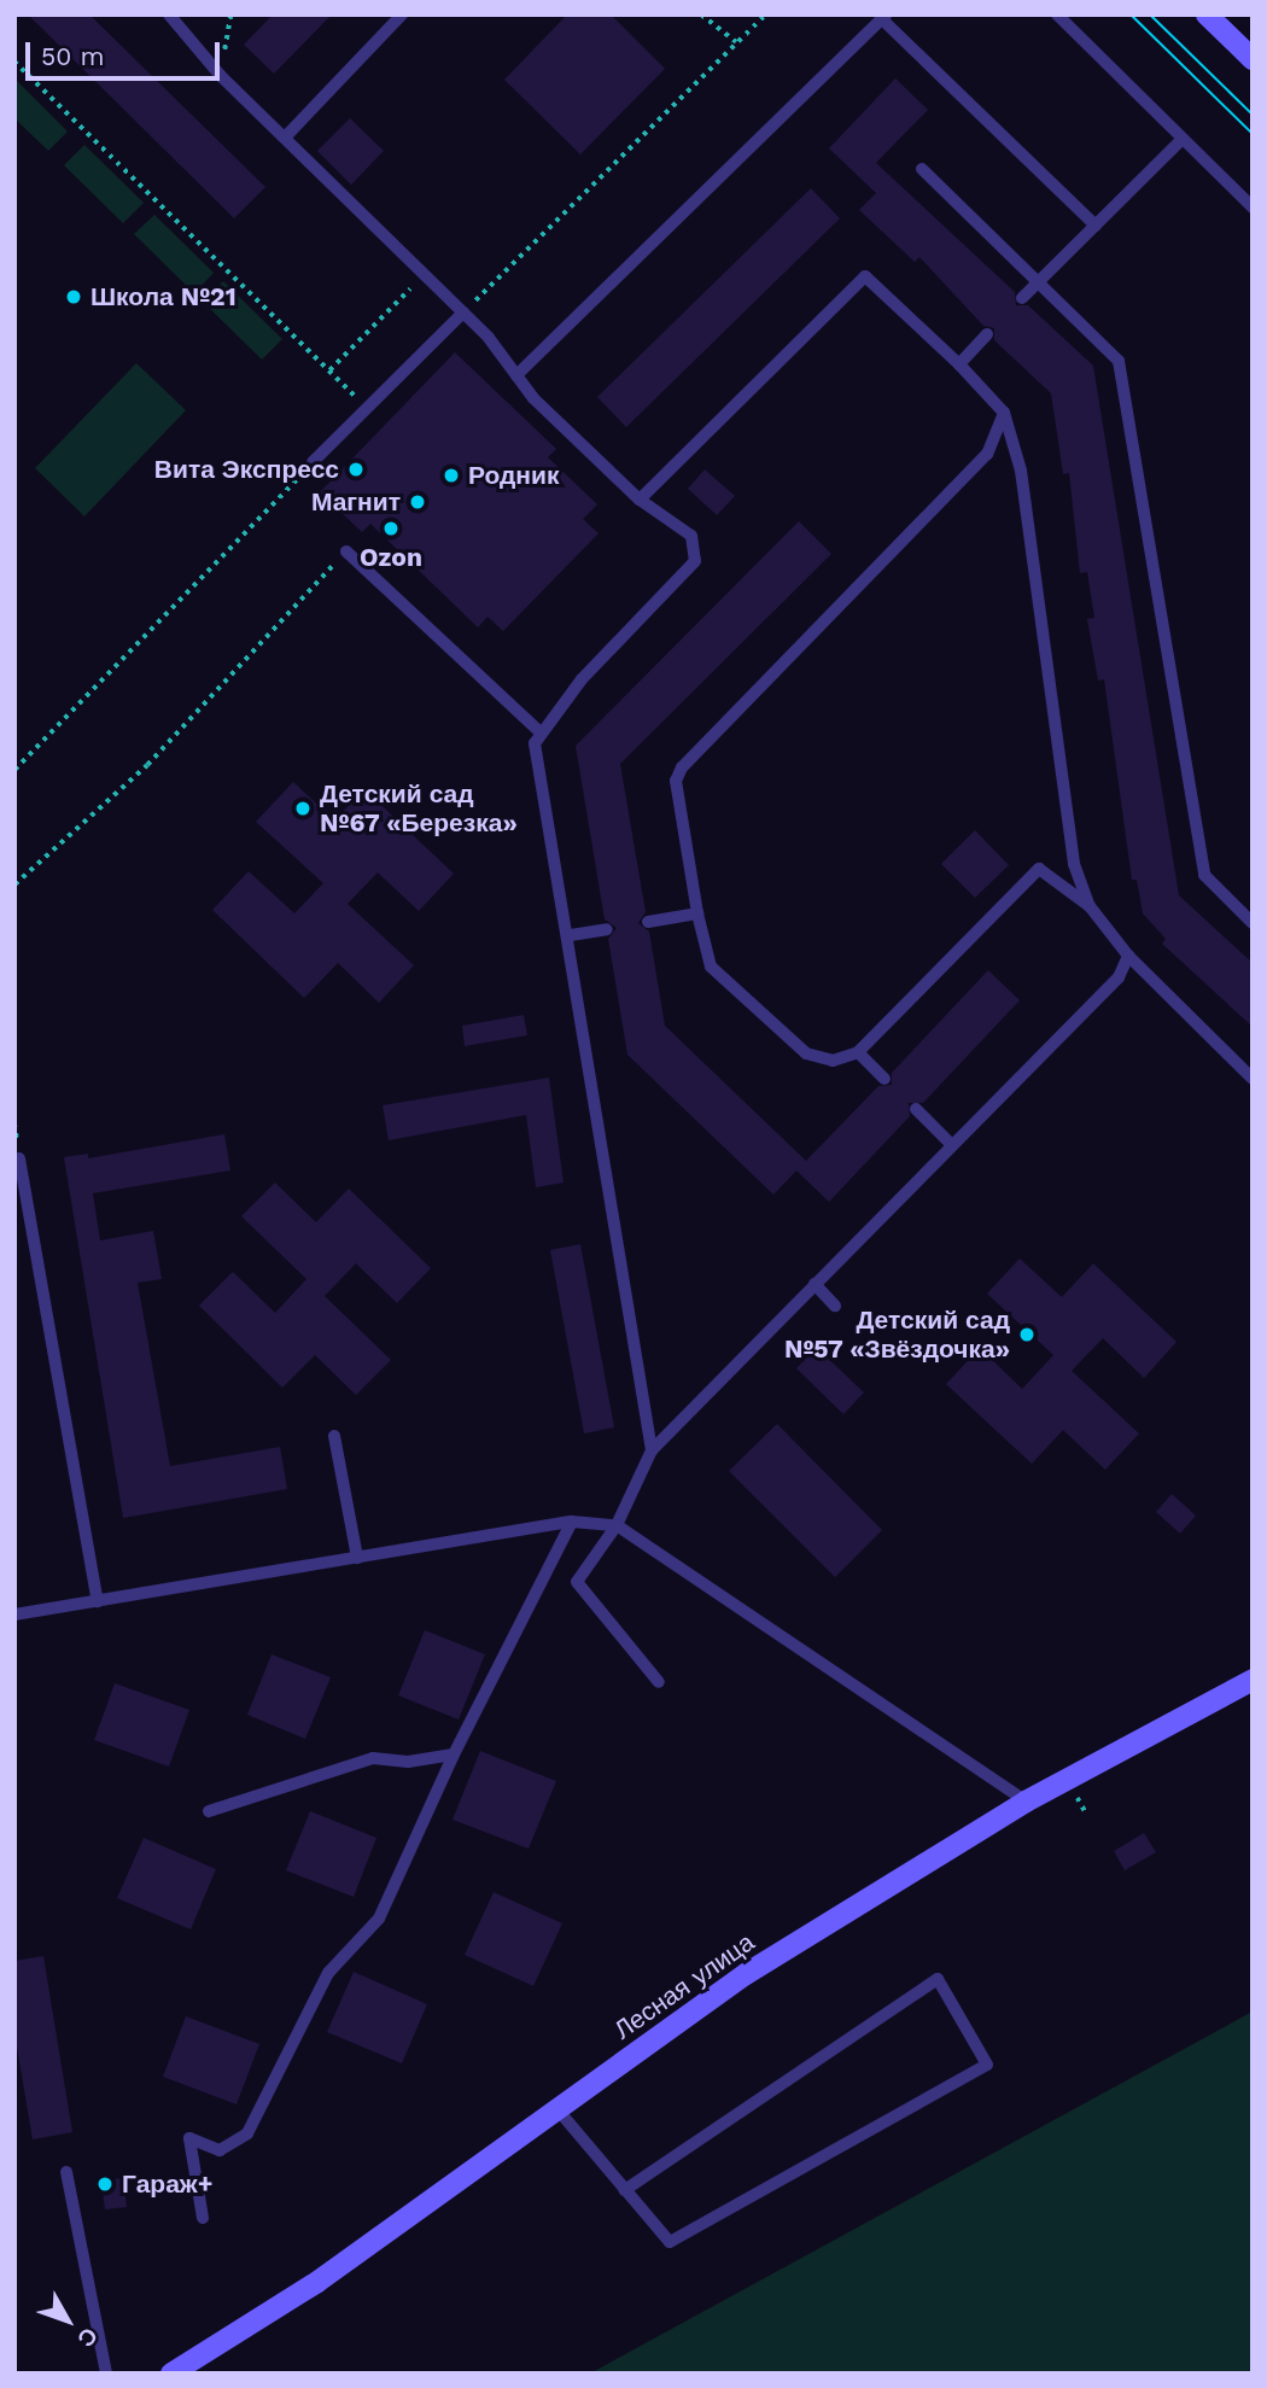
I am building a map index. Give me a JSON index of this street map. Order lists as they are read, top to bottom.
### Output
{
  "streets": {
    "main road": ["Лесная улица"]
  },
  "places": [
    "Школа №21",
    "Вита Экспресс",
    "Родник",
    "Магнит",
    "Ozon",
    "Детский сад №67 «Березка»",
    "Детский сад №57 «Звёздочка»",
    "Гараж+"
  ],
  "scale_bar": "50 m",
  "north": "bottom right"
}
